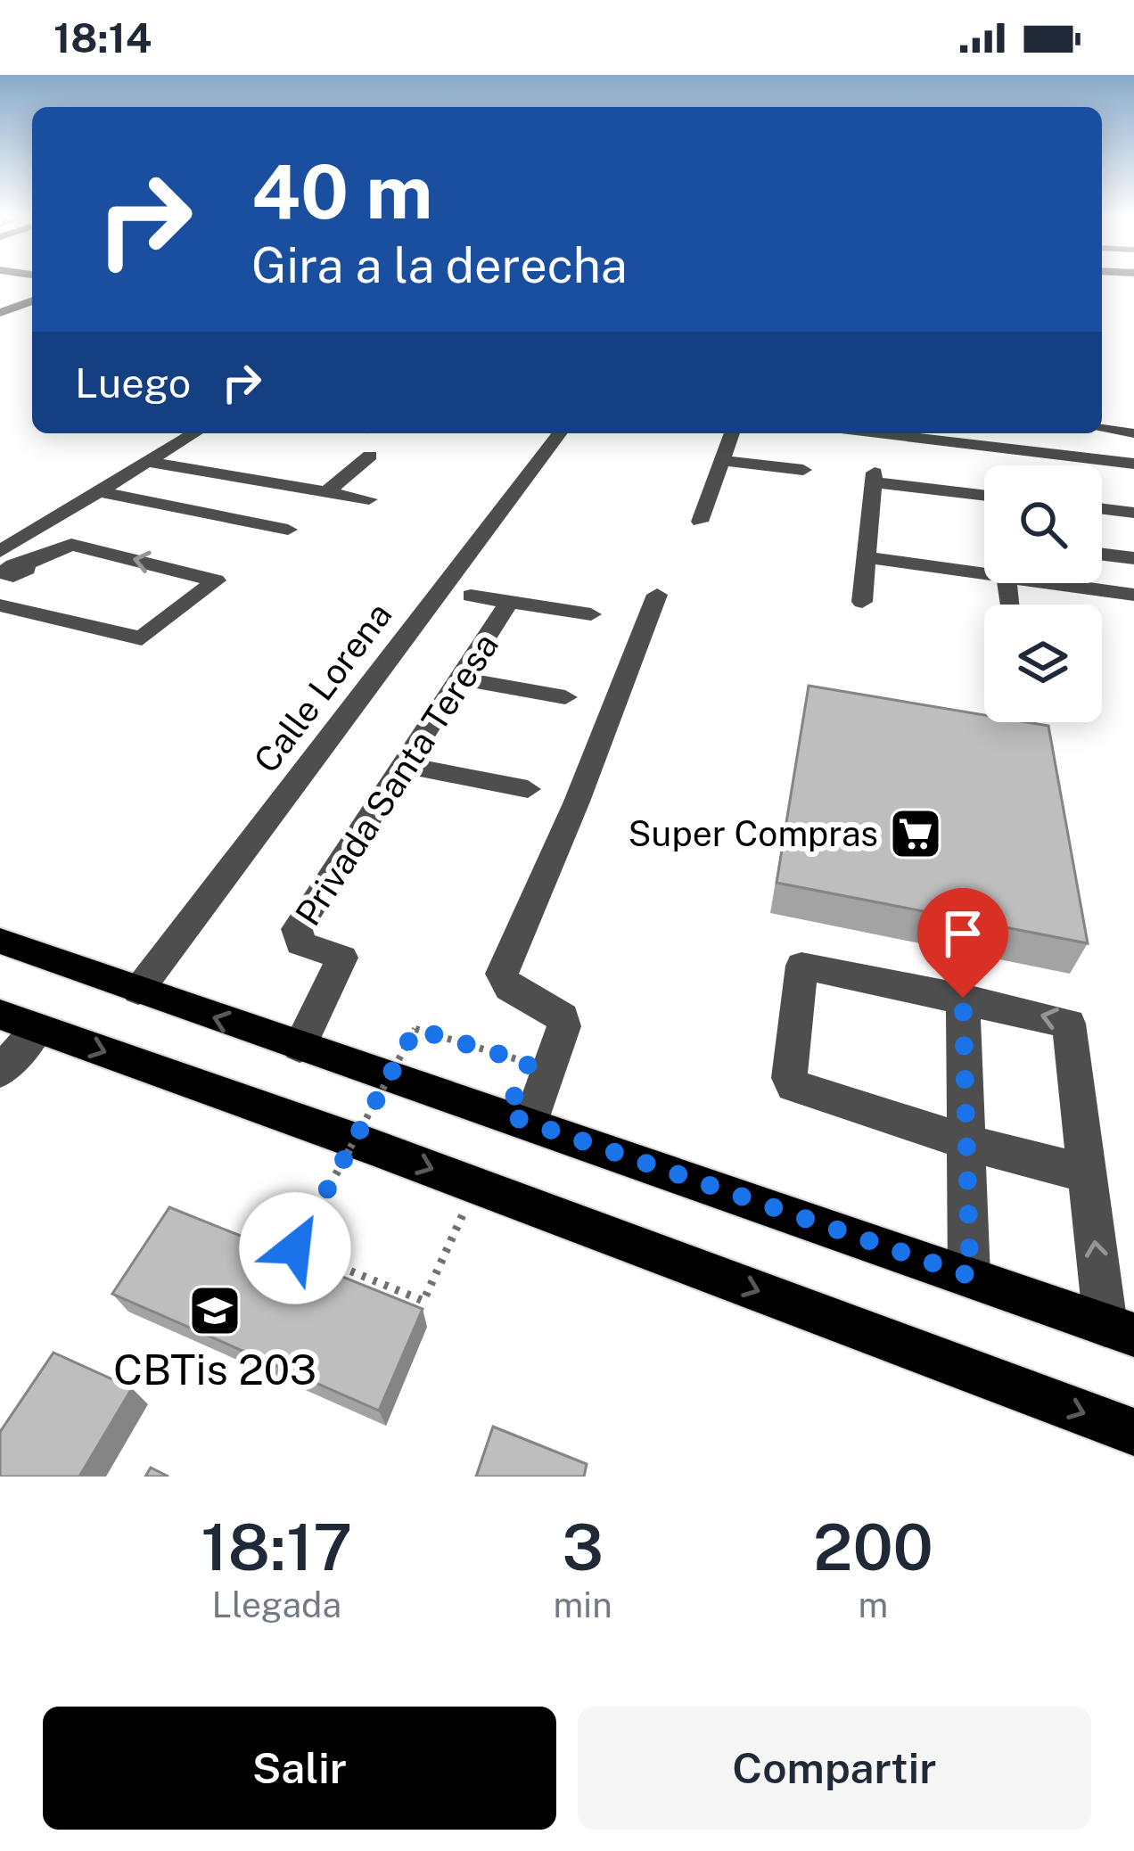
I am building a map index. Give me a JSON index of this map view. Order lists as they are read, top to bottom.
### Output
{
  "streets": {
    "street": ["Calle Lorena", "Privada Santa Teresa"]
  },
  "places": {
    "supermarket": ["Super Compras"],
    "school or university": ["CBTis 203"]
  },
  "page": {
    "status": "18:14",
    "turn": ["40 m", "Gira a la derecha"],
    "then": "Luego",
    "eta": [
      "18:17",
      "Llegada",
      "3",
      "min",
      "200",
      "m"
    ],
    "buttons": ["Salir", "Compartir"]
  }
}
